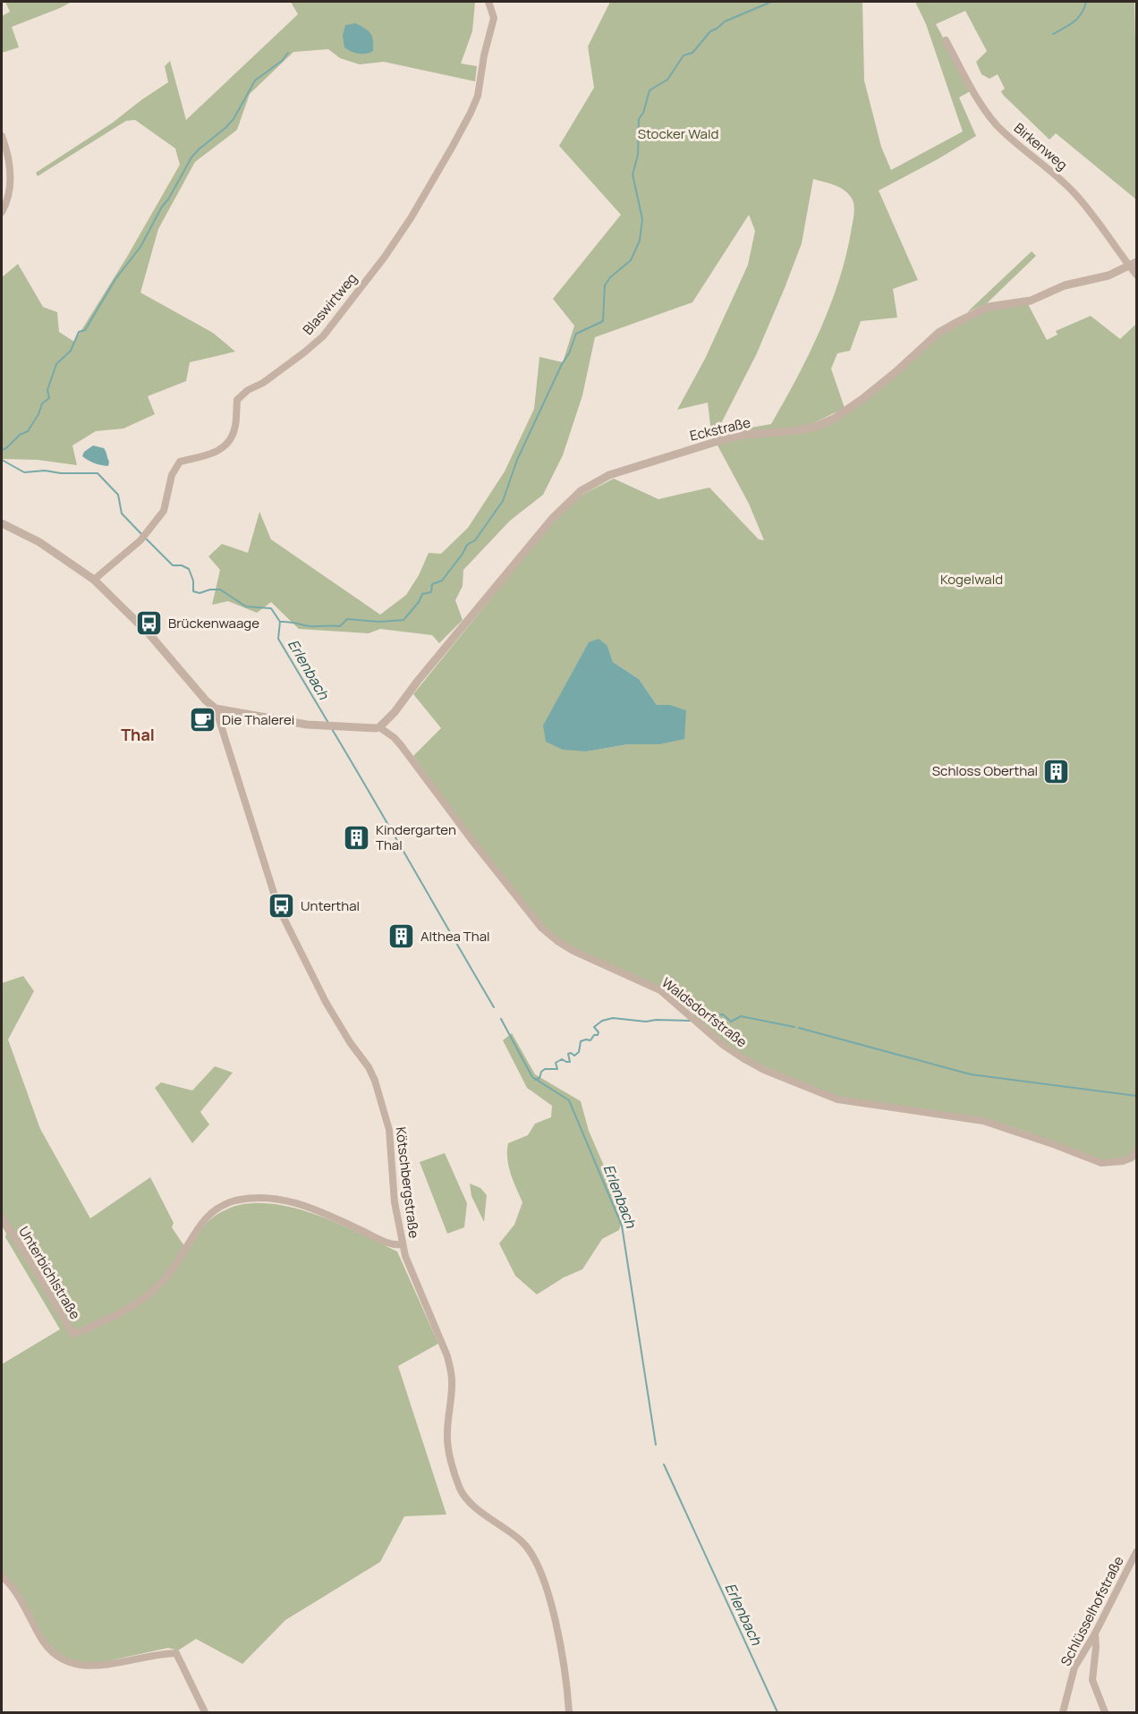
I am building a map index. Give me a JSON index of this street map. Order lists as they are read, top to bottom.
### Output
{
  "streets": {
    "street": [
      "Birkenweg",
      "Blaswirtweg",
      "Eckstraße",
      "Waldsdorfstraße",
      "Kötschbergstraße",
      "Unterbichlstraße",
      "Schlüsselhofstraße"
    ]
  },
  "crossings": [
    ["Birkenweg", "Eckstraße"],
    ["Eckstraße", "Waldsdorfstraße"],
    ["Kötschbergstraße", "Unterbichlstraße"]
  ],
  "districts": ["Thal"],
  "water": ["Erlenbach"],
  "parks": ["Stocker Wald", "Kogelwald"],
  "places": {
    "bus stop": ["Brückenwaage", "Unterthal"],
    "cafe": ["Die Thalerei"],
    "building": ["Schloss Oberthal", "Kindergarten Thal", "Althea Thal"]
  }
}
